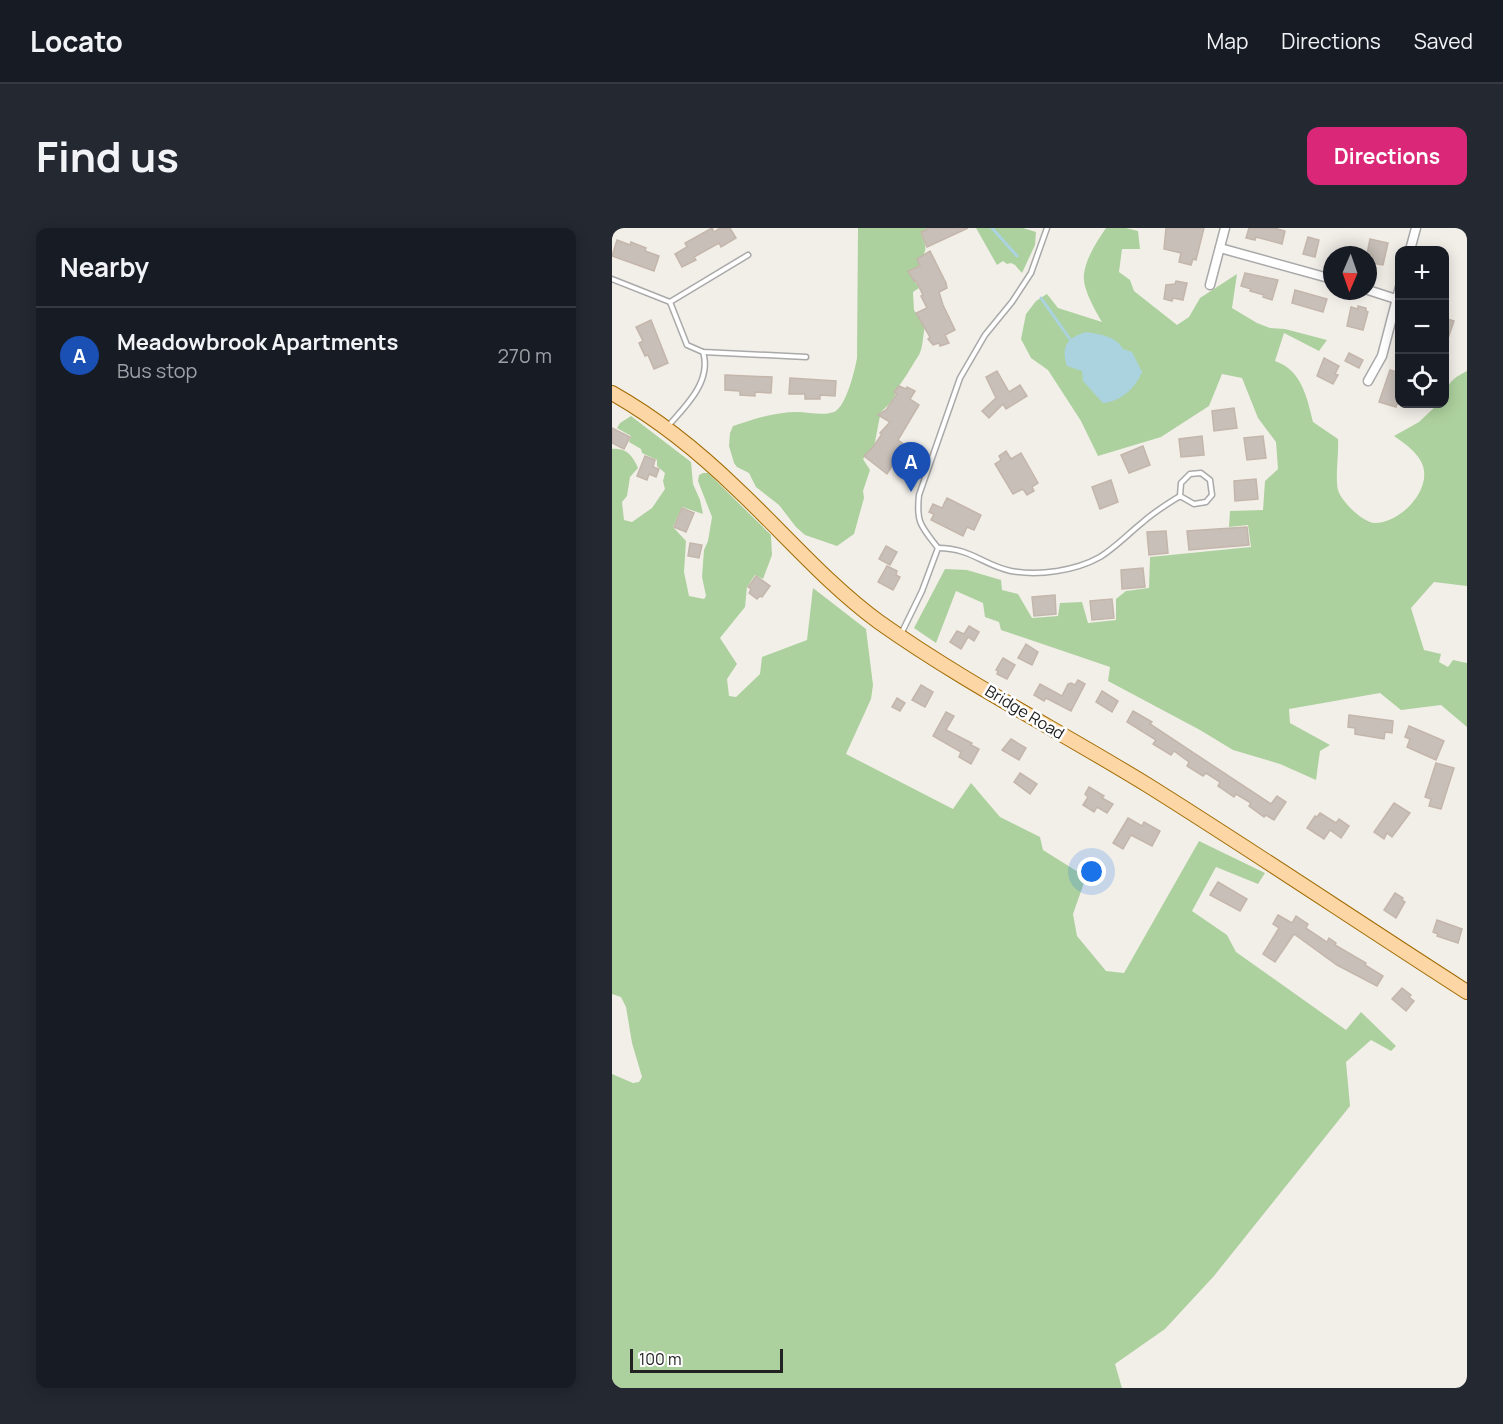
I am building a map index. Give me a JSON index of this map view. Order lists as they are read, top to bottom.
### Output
{
  "streets": {
    "main road": ["Bridge Road"]
  },
  "scale_bar": "100 m",
  "north": "bottom",
  "page": {
    "header": "Locato",
    "nav": ["Map", "Directions", "Saved"],
    "title": "Find us",
    "buttons": "Directions",
    "heading": "Nearby",
    "map_buttons": ["+", "−"],
    "list": [
      {
        "mark": "A",
        "name": "Meadowbrook Apartments",
        "note": "Bus stop",
        "value": "270 m"
      }
    ],
    "pins": "A",
    "scale": "100 m"
  }
}
